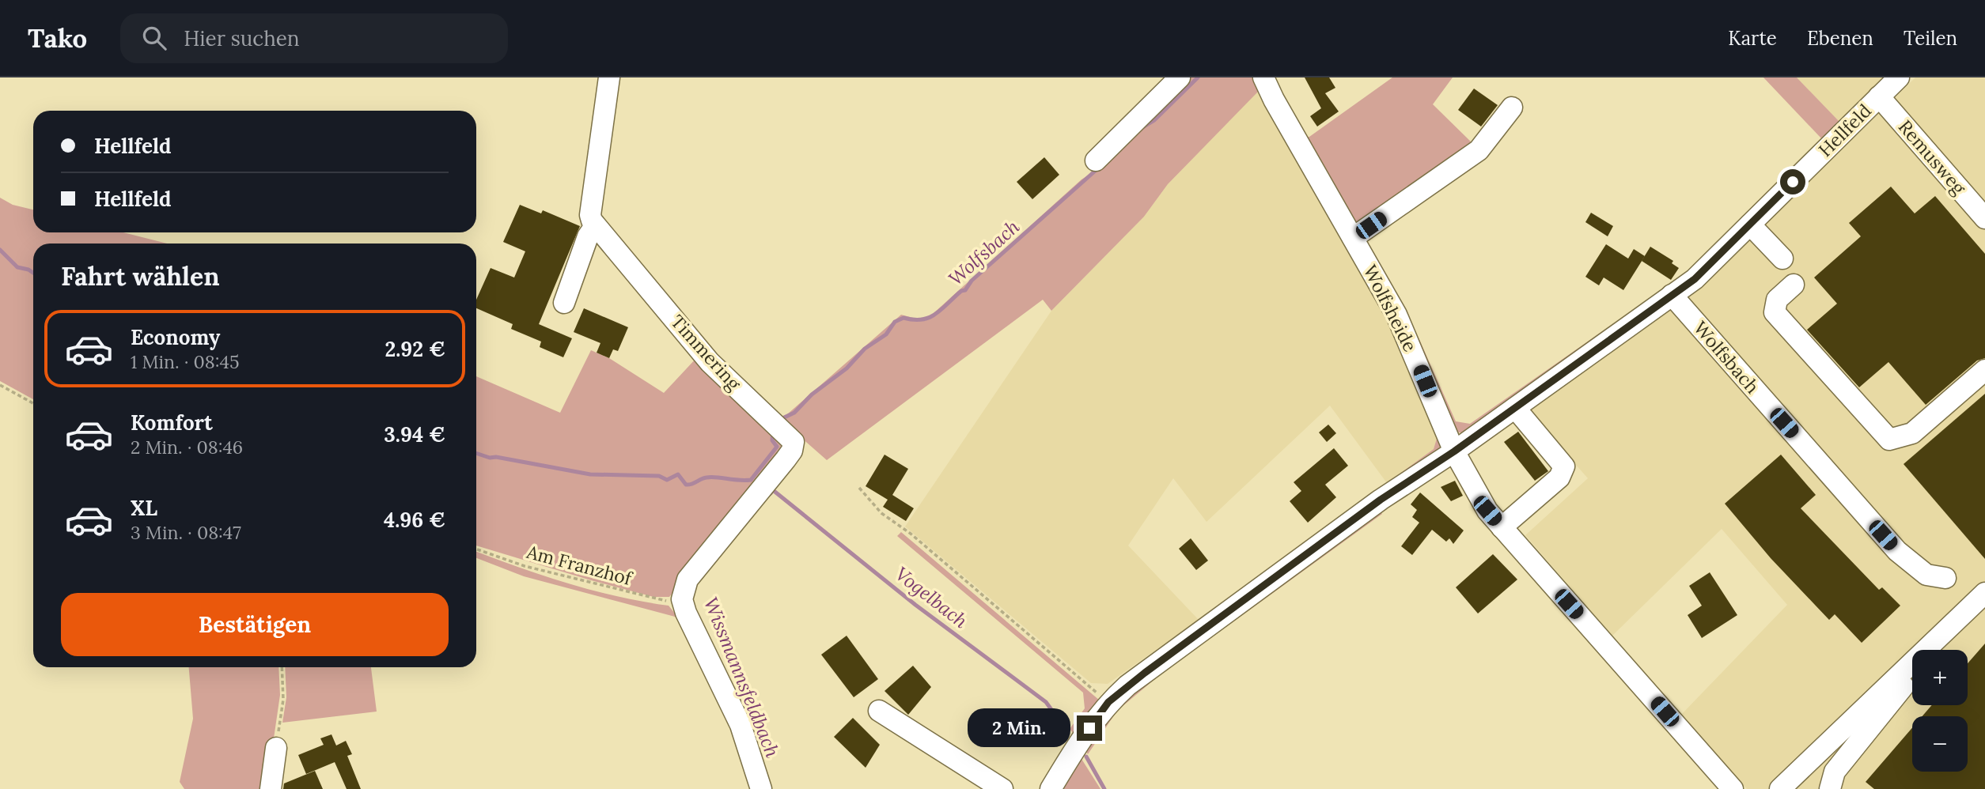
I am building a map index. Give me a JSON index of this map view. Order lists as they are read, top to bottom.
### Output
{
  "streets": {
    "street": [
      "Hellfeld",
      "Remusweg",
      "Wolfsheide",
      "Timmering",
      "Wolfsbach"
    ],
    "path": ["Am Franzhof"]
  },
  "crossings": [
    ["Hellfeld", "Remusweg"],
    ["Hellfeld", "Wolfsheide"],
    ["Hellfeld", "Wolfsbach"],
    ["Timmering", "Am Franzhof"]
  ],
  "water": ["Wolfsbach", "Vogelbach", "Wissmannsfeldbach"],
  "page": {
    "header": "Tako",
    "search": "Hier suchen",
    "nav": ["Karte", "Ebenen", "Teilen"],
    "banner": ["Hellfeld", "Hellfeld"],
    "heading": "Fahrt wählen",
    "list": [
      {
        "name": "Economy",
        "note": "1 Min. · 08:45",
        "value": "2.92 €"
      },
      {
        "name": "Komfort",
        "note": "2 Min. · 08:46",
        "value": "3.94 €"
      },
      {
        "name": "XL",
        "note": "3 Min. · 08:47",
        "value": "4.96 €"
      }
    ],
    "buttons": "Bestätigen",
    "map_buttons": ["+", "−"],
    "bubble": "2 Min."
  }
}
